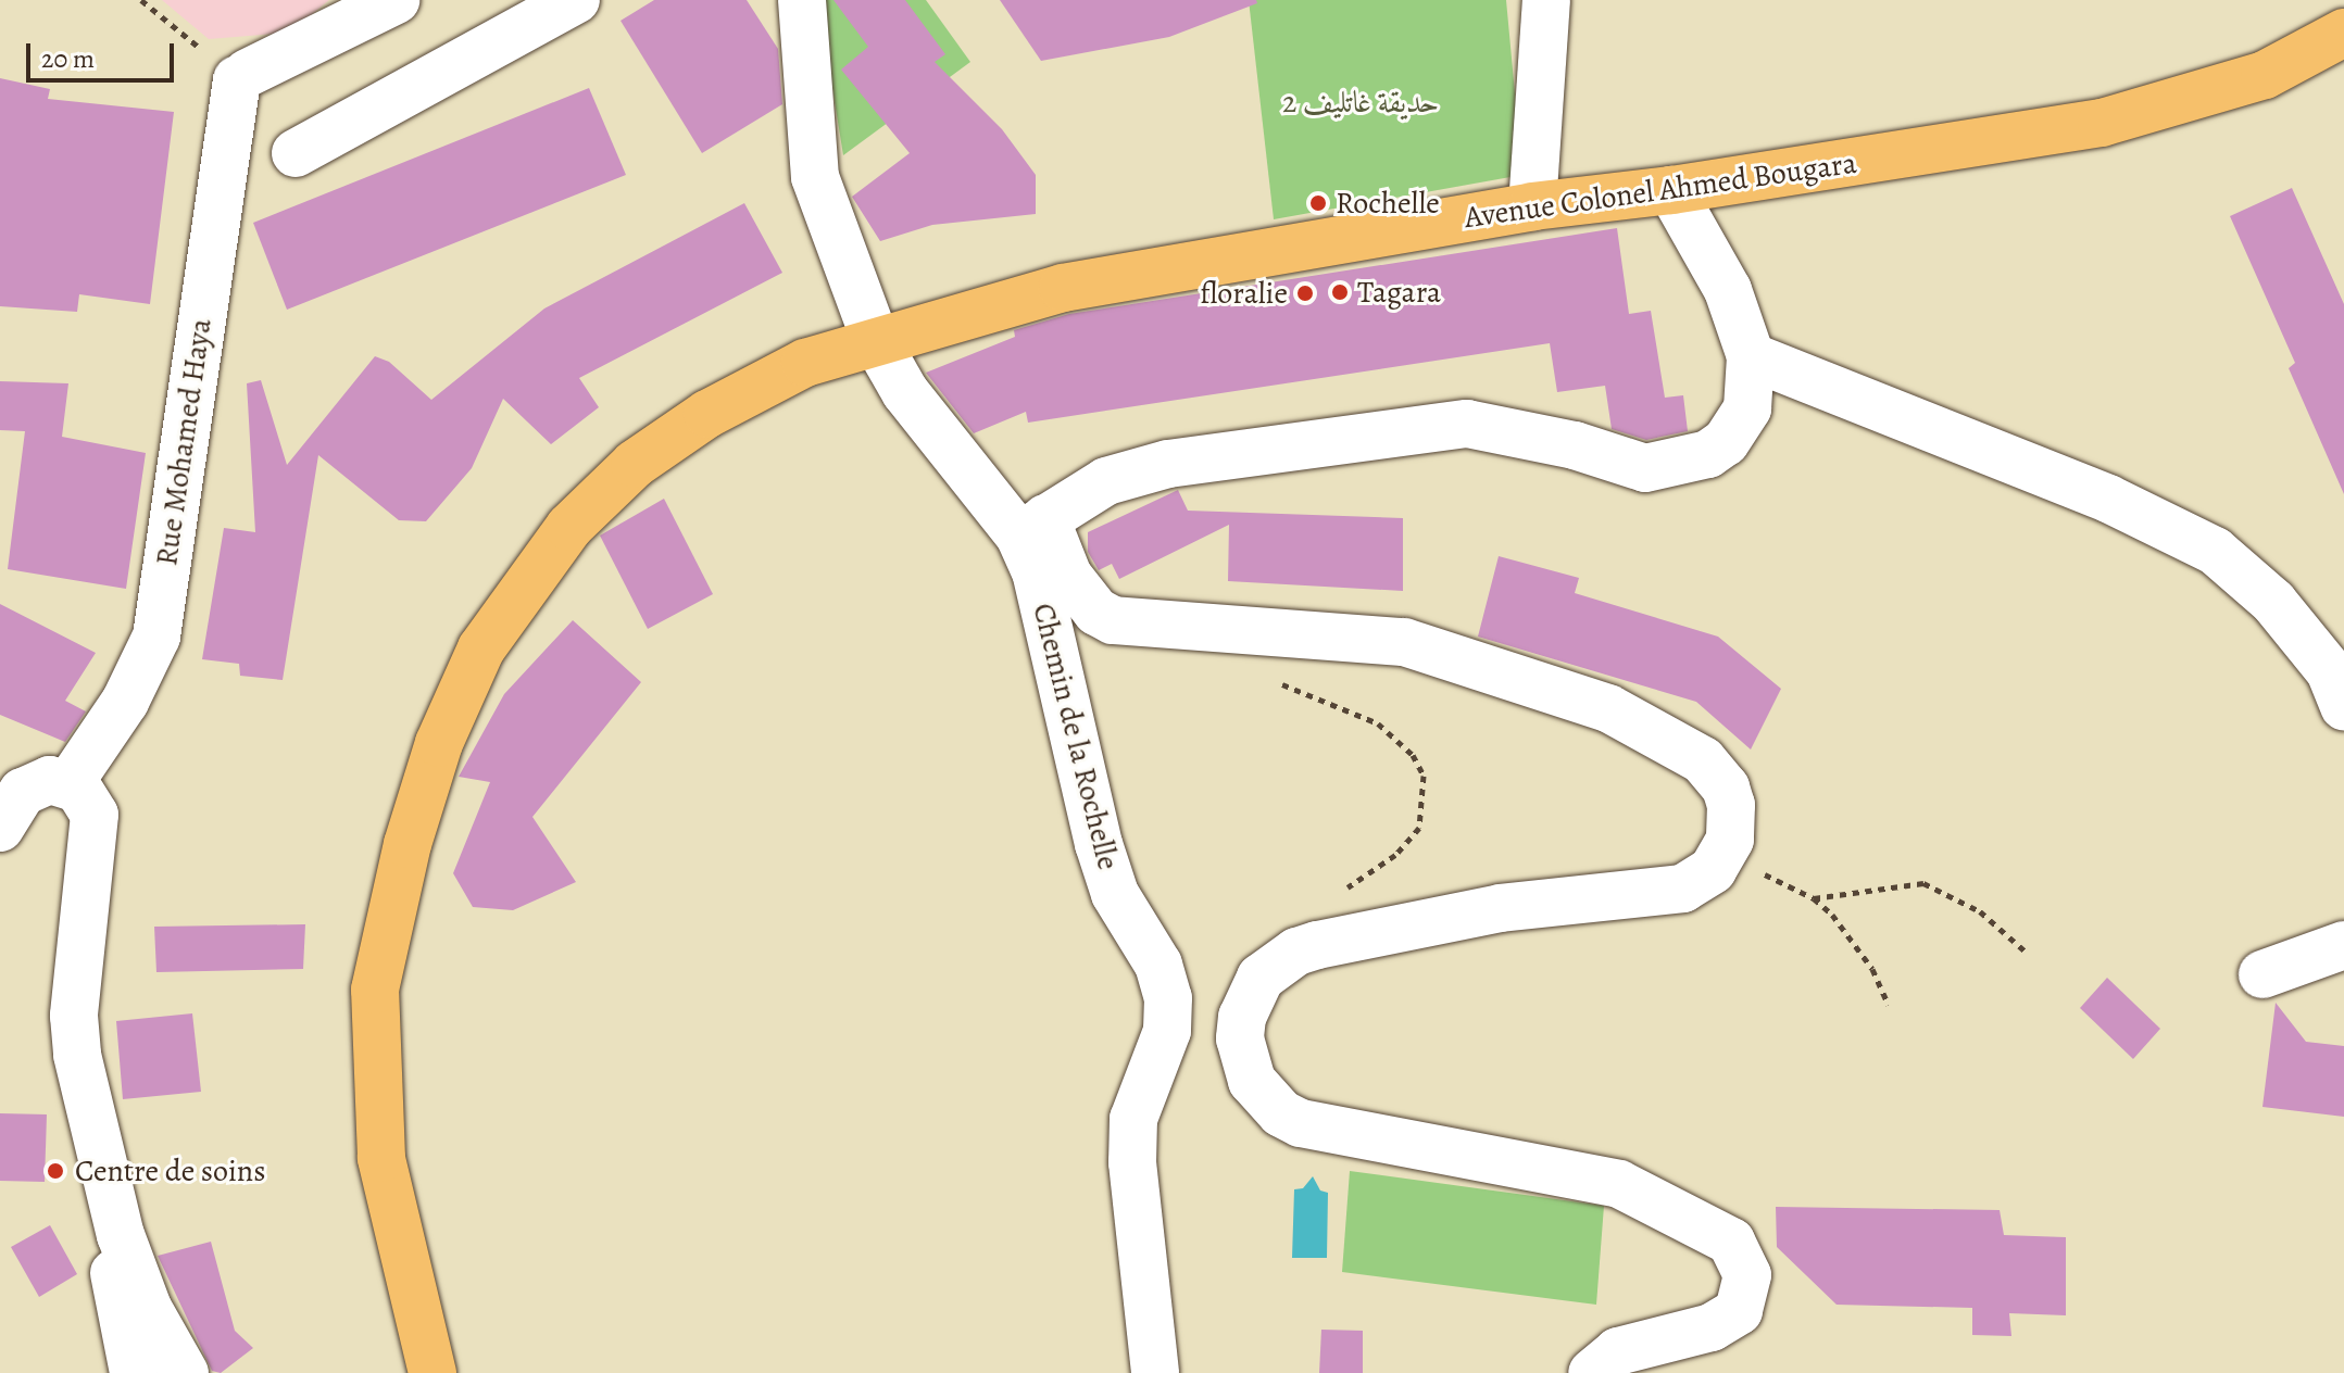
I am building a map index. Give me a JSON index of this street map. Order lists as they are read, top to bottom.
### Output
{
  "streets": {
    "main road": ["Avenue Colonel Ahmed Bougara"],
    "street": ["Rue Mohamed Haya", "Chemin de la Rochelle"]
  },
  "crossings": [
    ["Avenue Colonel Ahmed Bougara", "Chemin de la Rochelle"]
  ],
  "parks": ["حديقة غاتليف 2"],
  "places": [
    "Rochelle",
    "Tagara",
    "floralie",
    "Centre de soins"
  ],
  "scale_bar": "20 m"
}
